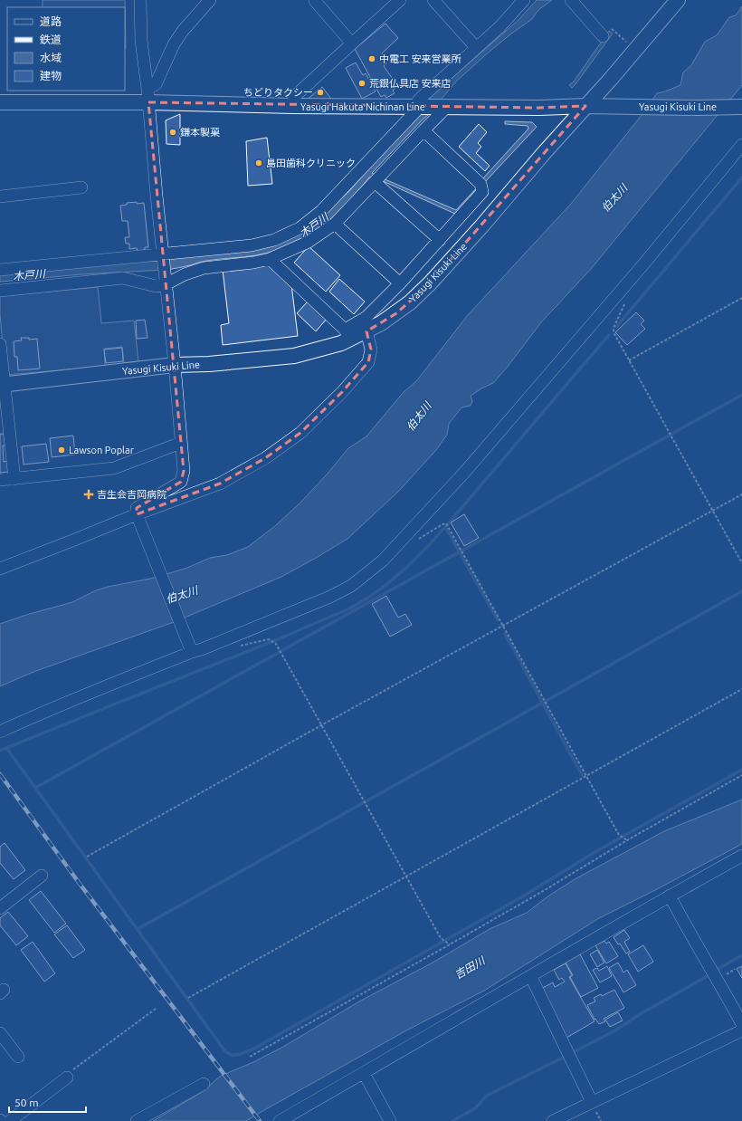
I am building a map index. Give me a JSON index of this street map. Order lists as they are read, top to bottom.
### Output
{
  "streets": {
    "main road": ["Yasugi Hakuta Nichinan Line", "Yasugi Kisuki Line"]
  },
  "crossings": [
    ["Yasugi Hakuta Nichinan Line", "Yasugi Kisuki Line"]
  ],
  "water": ["伯太川", "木戸川", "吉田川"],
  "places": {
    "other": [
      "中電工 安来営業所",
      "荒銀仏具店 安来店",
      "ちどりタクシー",
      "鎌本製菓",
      "島田歯科クリニック",
      "Lawson Poplar"
    ],
    "health": ["吉生会吉岡病院"]
  },
  "legend": [
    "道路",
    "鉄道",
    "水域",
    "建物"
  ],
  "scale_bar": "50 m"
}
